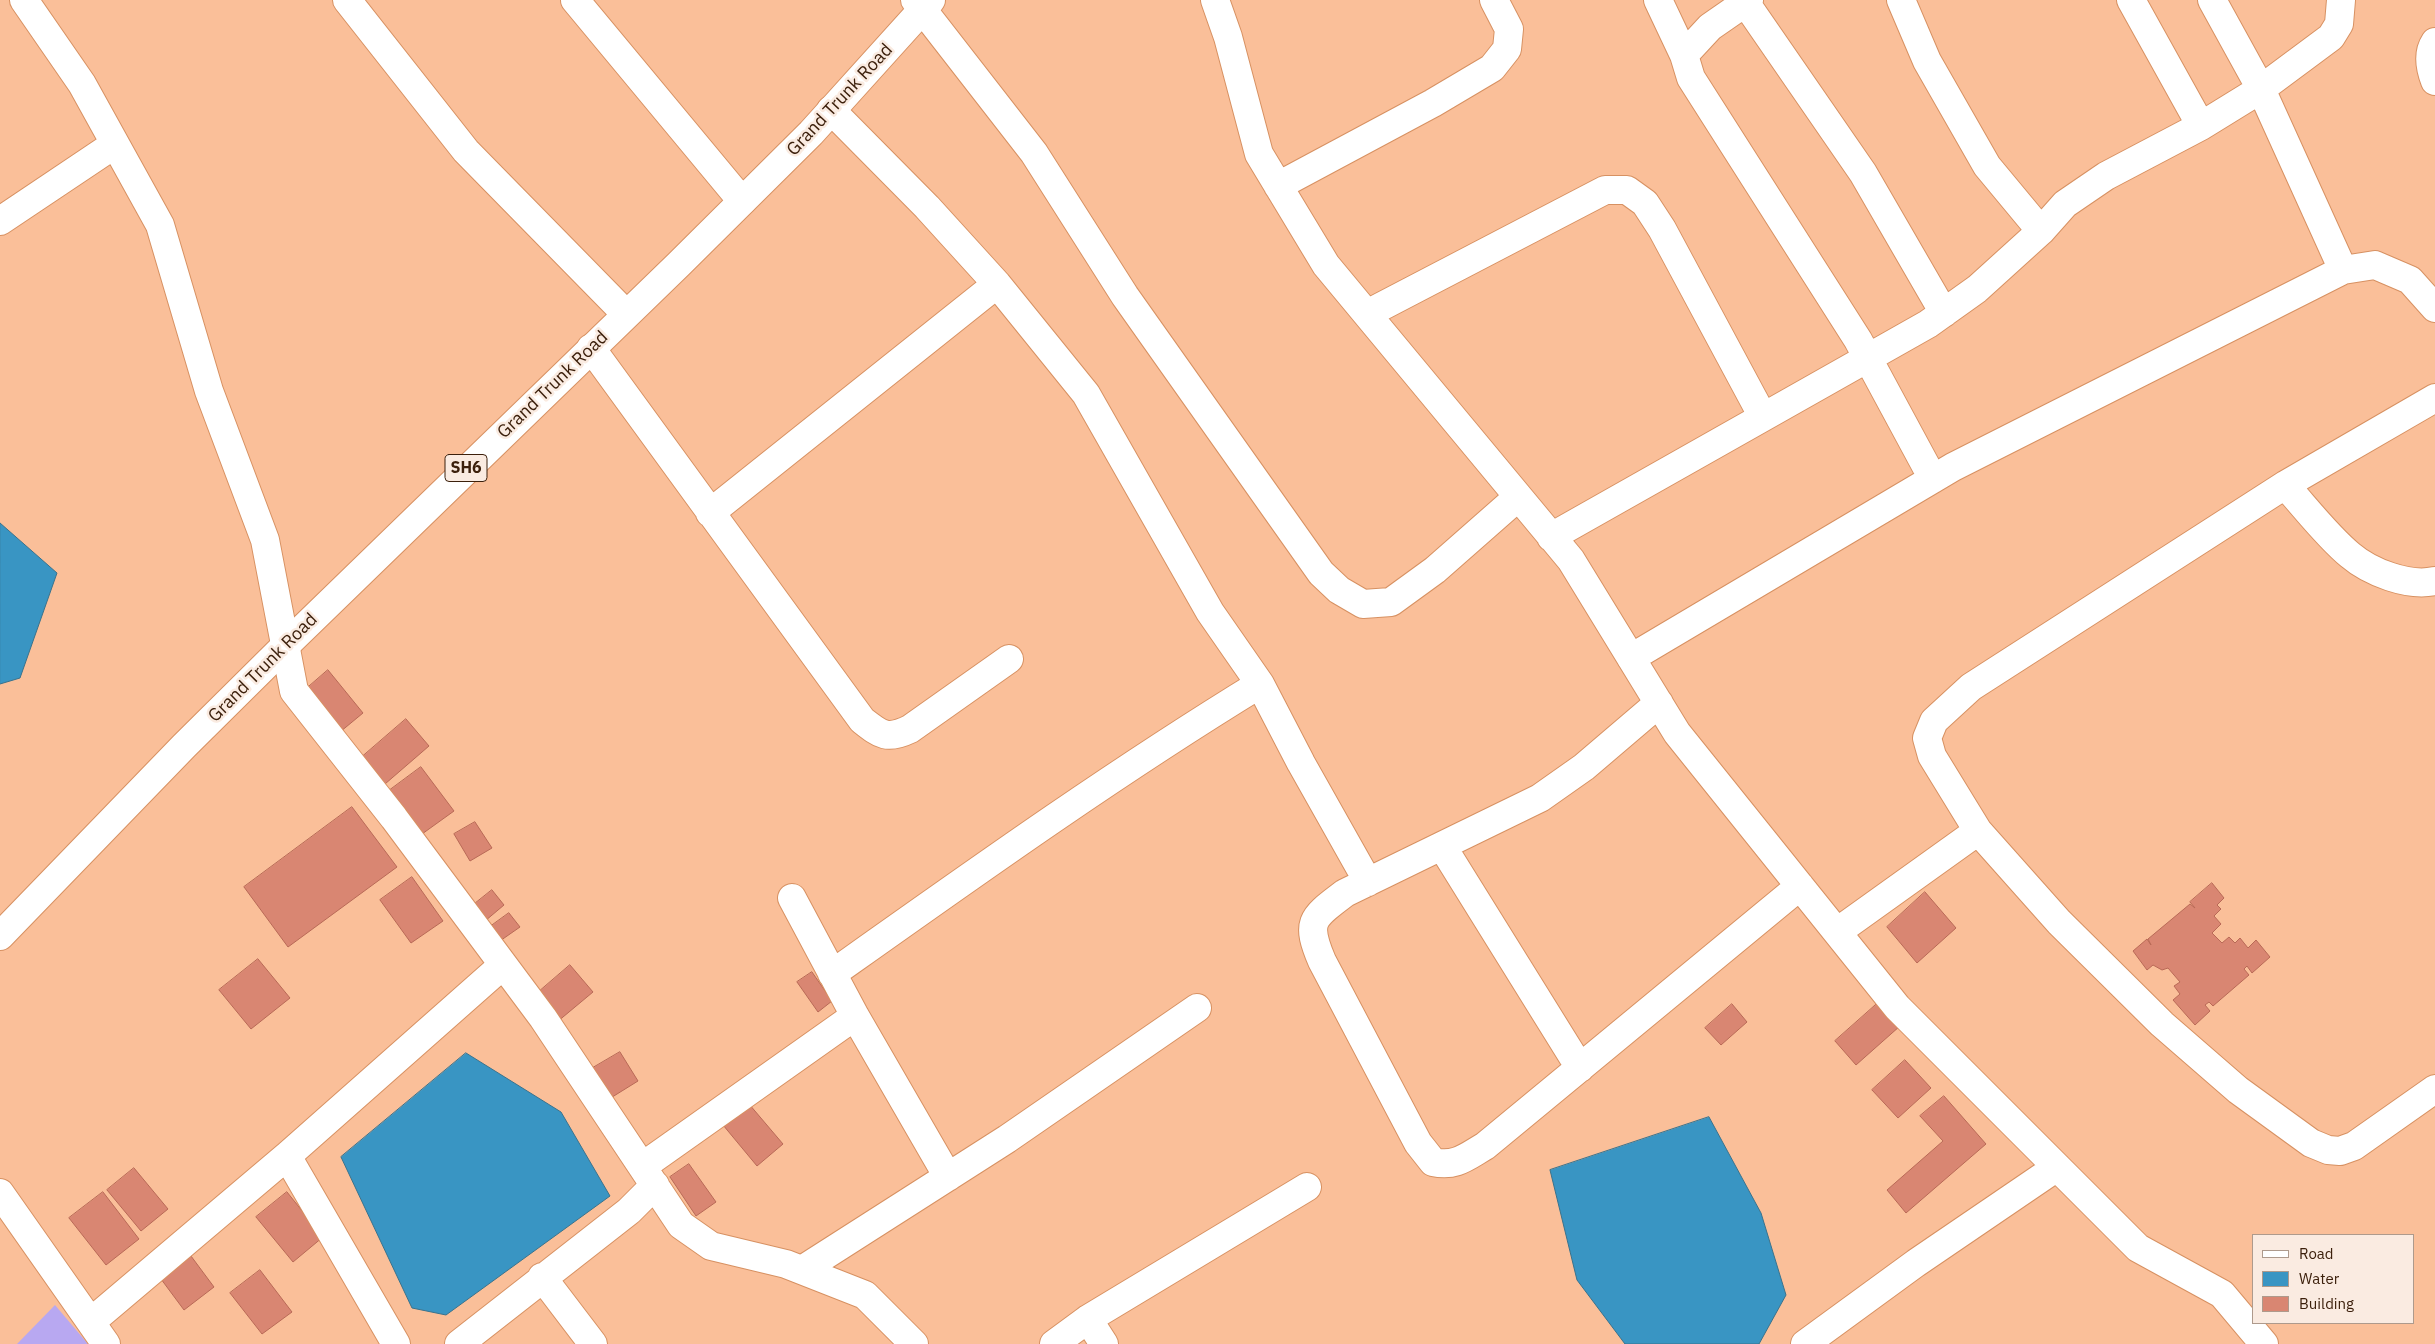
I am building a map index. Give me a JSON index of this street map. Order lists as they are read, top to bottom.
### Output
{
  "streets": {
    "street": ["Grand Trunk Road", "SH6"]
  },
  "legend": ["Road", "Water", "Building"]
}
